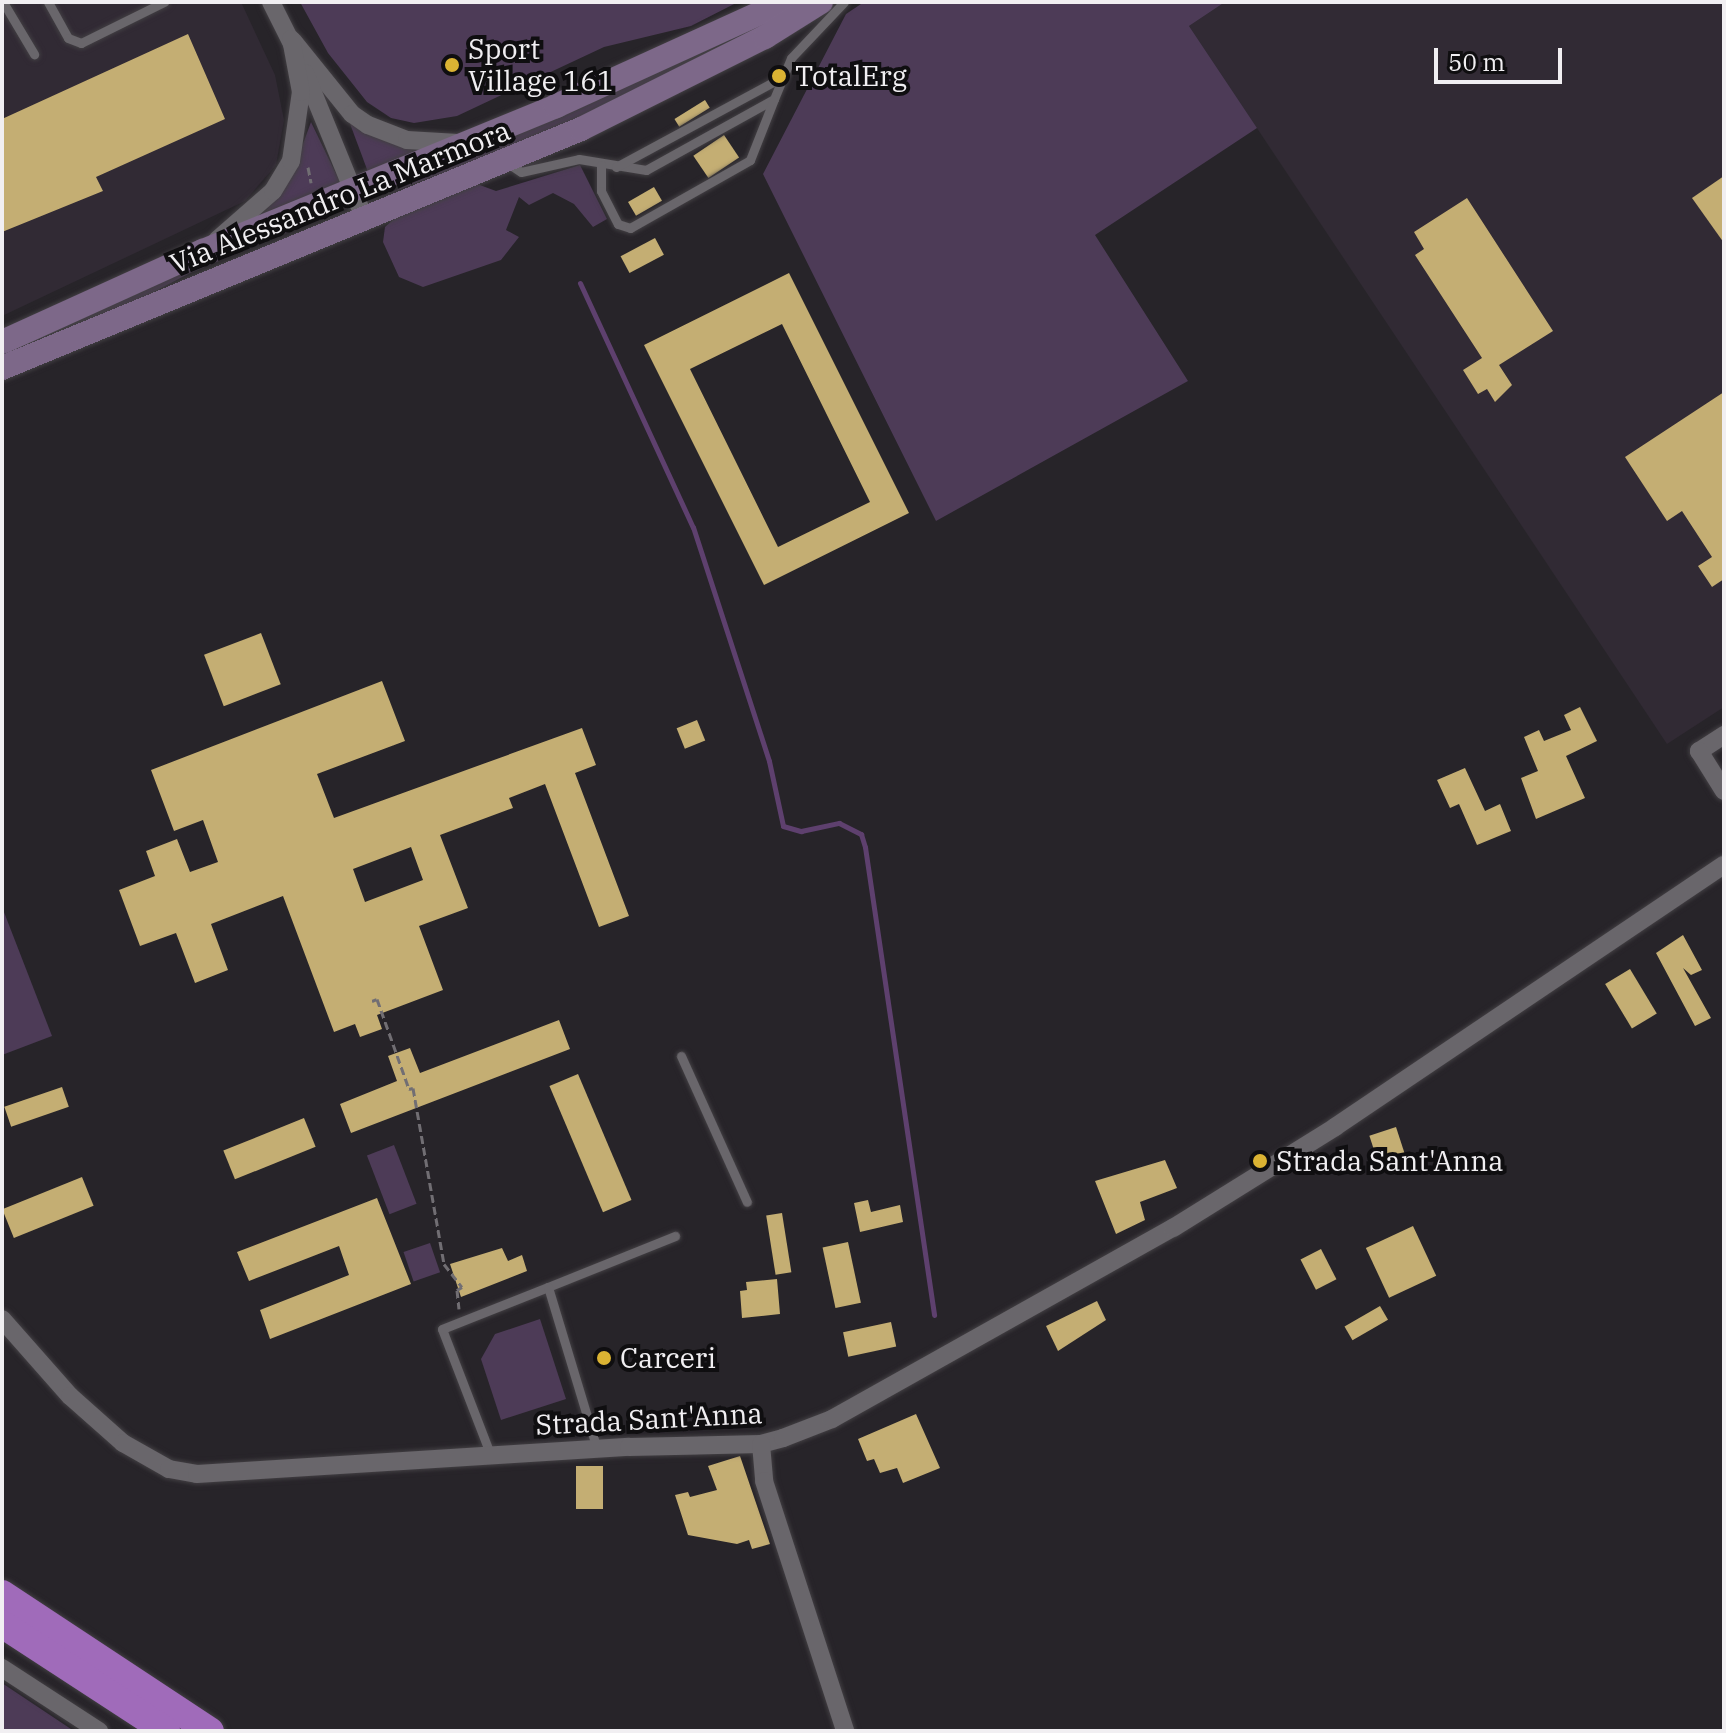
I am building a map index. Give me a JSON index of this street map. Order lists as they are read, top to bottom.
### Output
{
  "streets": {
    "main road": ["Via Alessandro La Marmora"],
    "street": ["Strada Sant'Anna"]
  },
  "places": [
    "Sport Village 161",
    "TotalErg",
    "Strada Sant'Anna",
    "Carceri"
  ],
  "scale_bar": "50 m"
}
